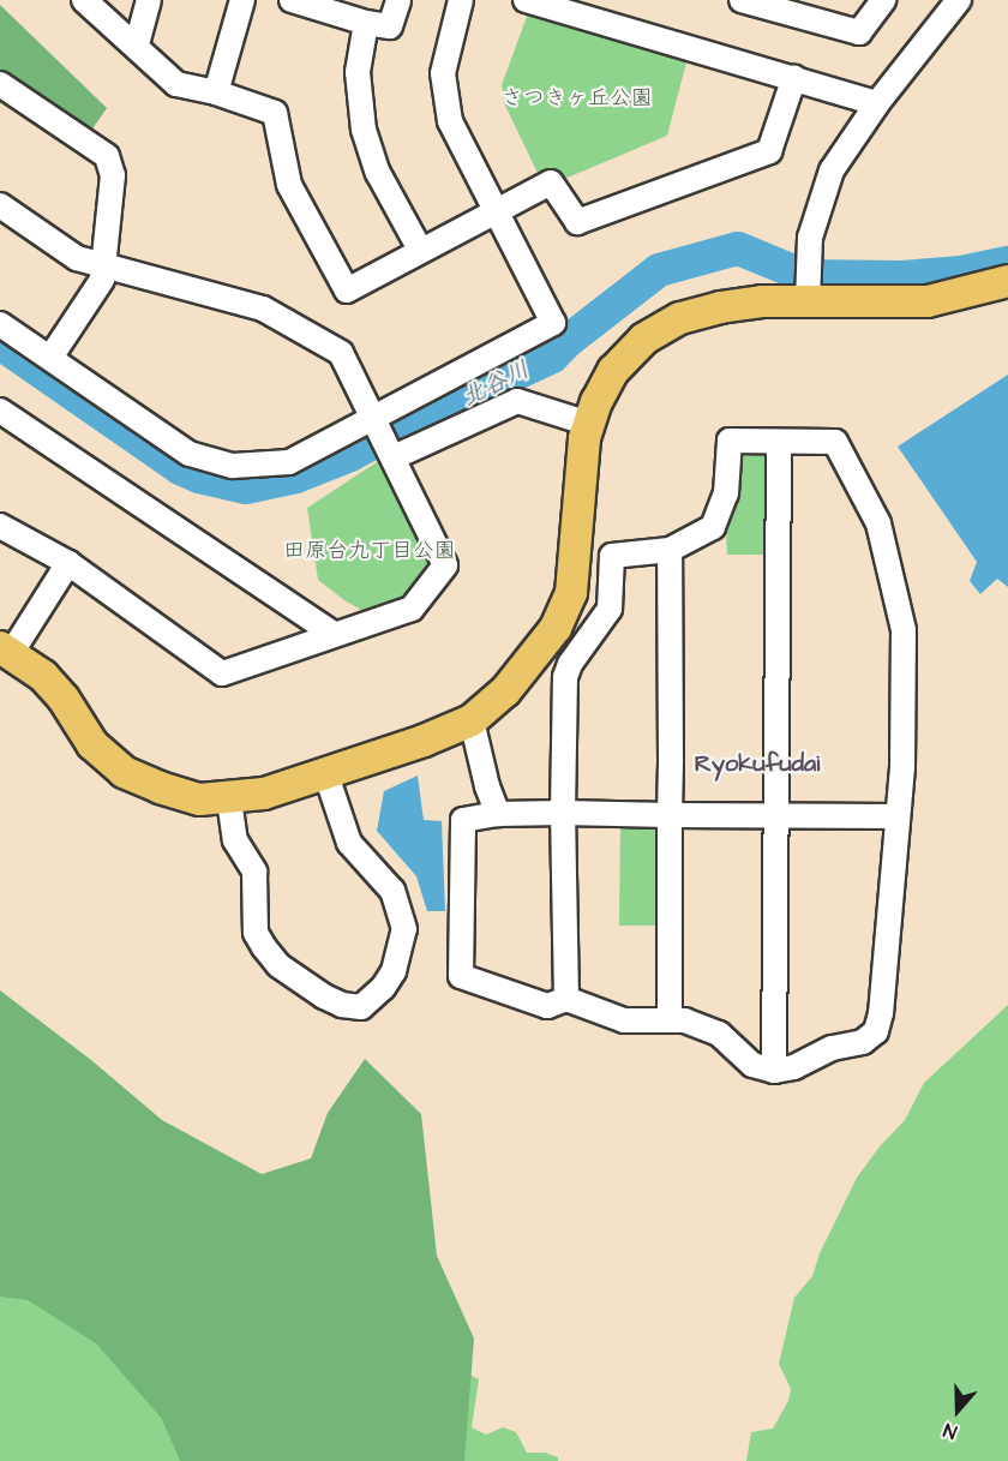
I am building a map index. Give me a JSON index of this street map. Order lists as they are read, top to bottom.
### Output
{
  "districts": ["Ryokufudai"],
  "water": ["北谷川"],
  "parks": ["さつきヶ丘公園", "田原台九丁目公園"],
  "north": "bottom"
}
